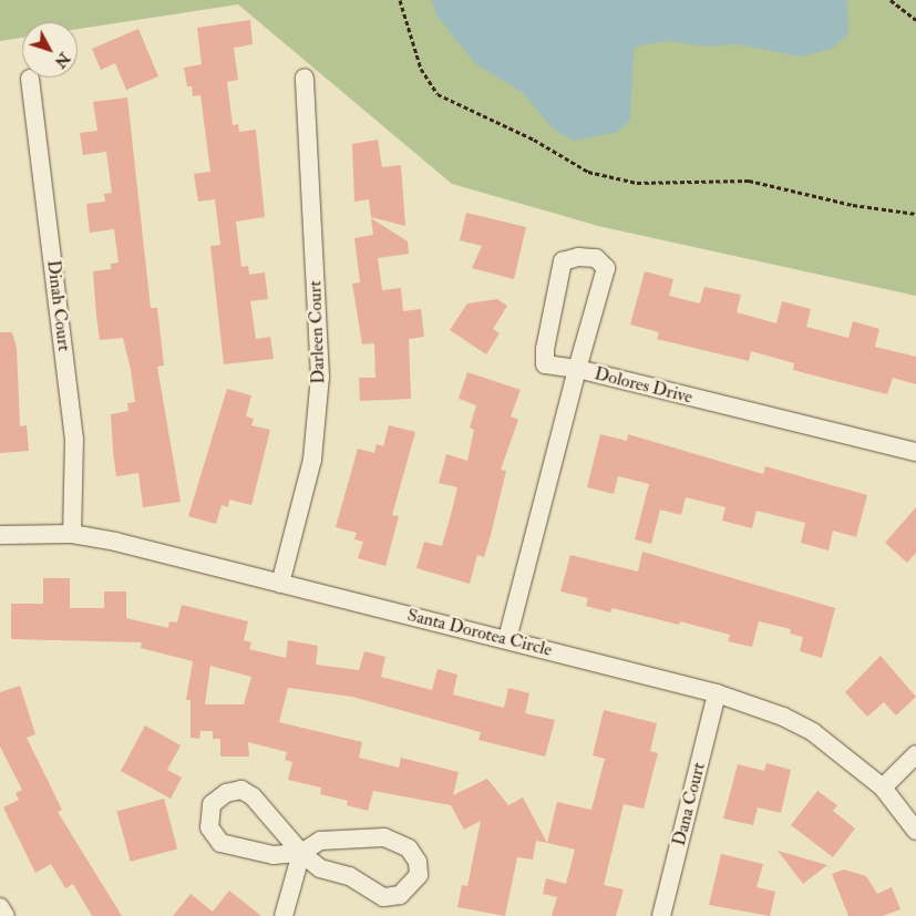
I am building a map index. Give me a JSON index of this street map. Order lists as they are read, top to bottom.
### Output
{
  "streets": {
    "street": [
      "Dinah Court",
      "Darleen Court",
      "Dolores Drive",
      "Santa Dorotea Circle",
      "Dana Court"
    ]
  },
  "crossings": [
    ["Dinah Court", "Santa Dorotea Circle"],
    ["Darleen Court", "Santa Dorotea Circle"],
    ["Dolores Drive", "Santa Dorotea Circle"],
    ["Santa Dorotea Circle", "Dana Court"]
  ],
  "north": "bottom right"
}
